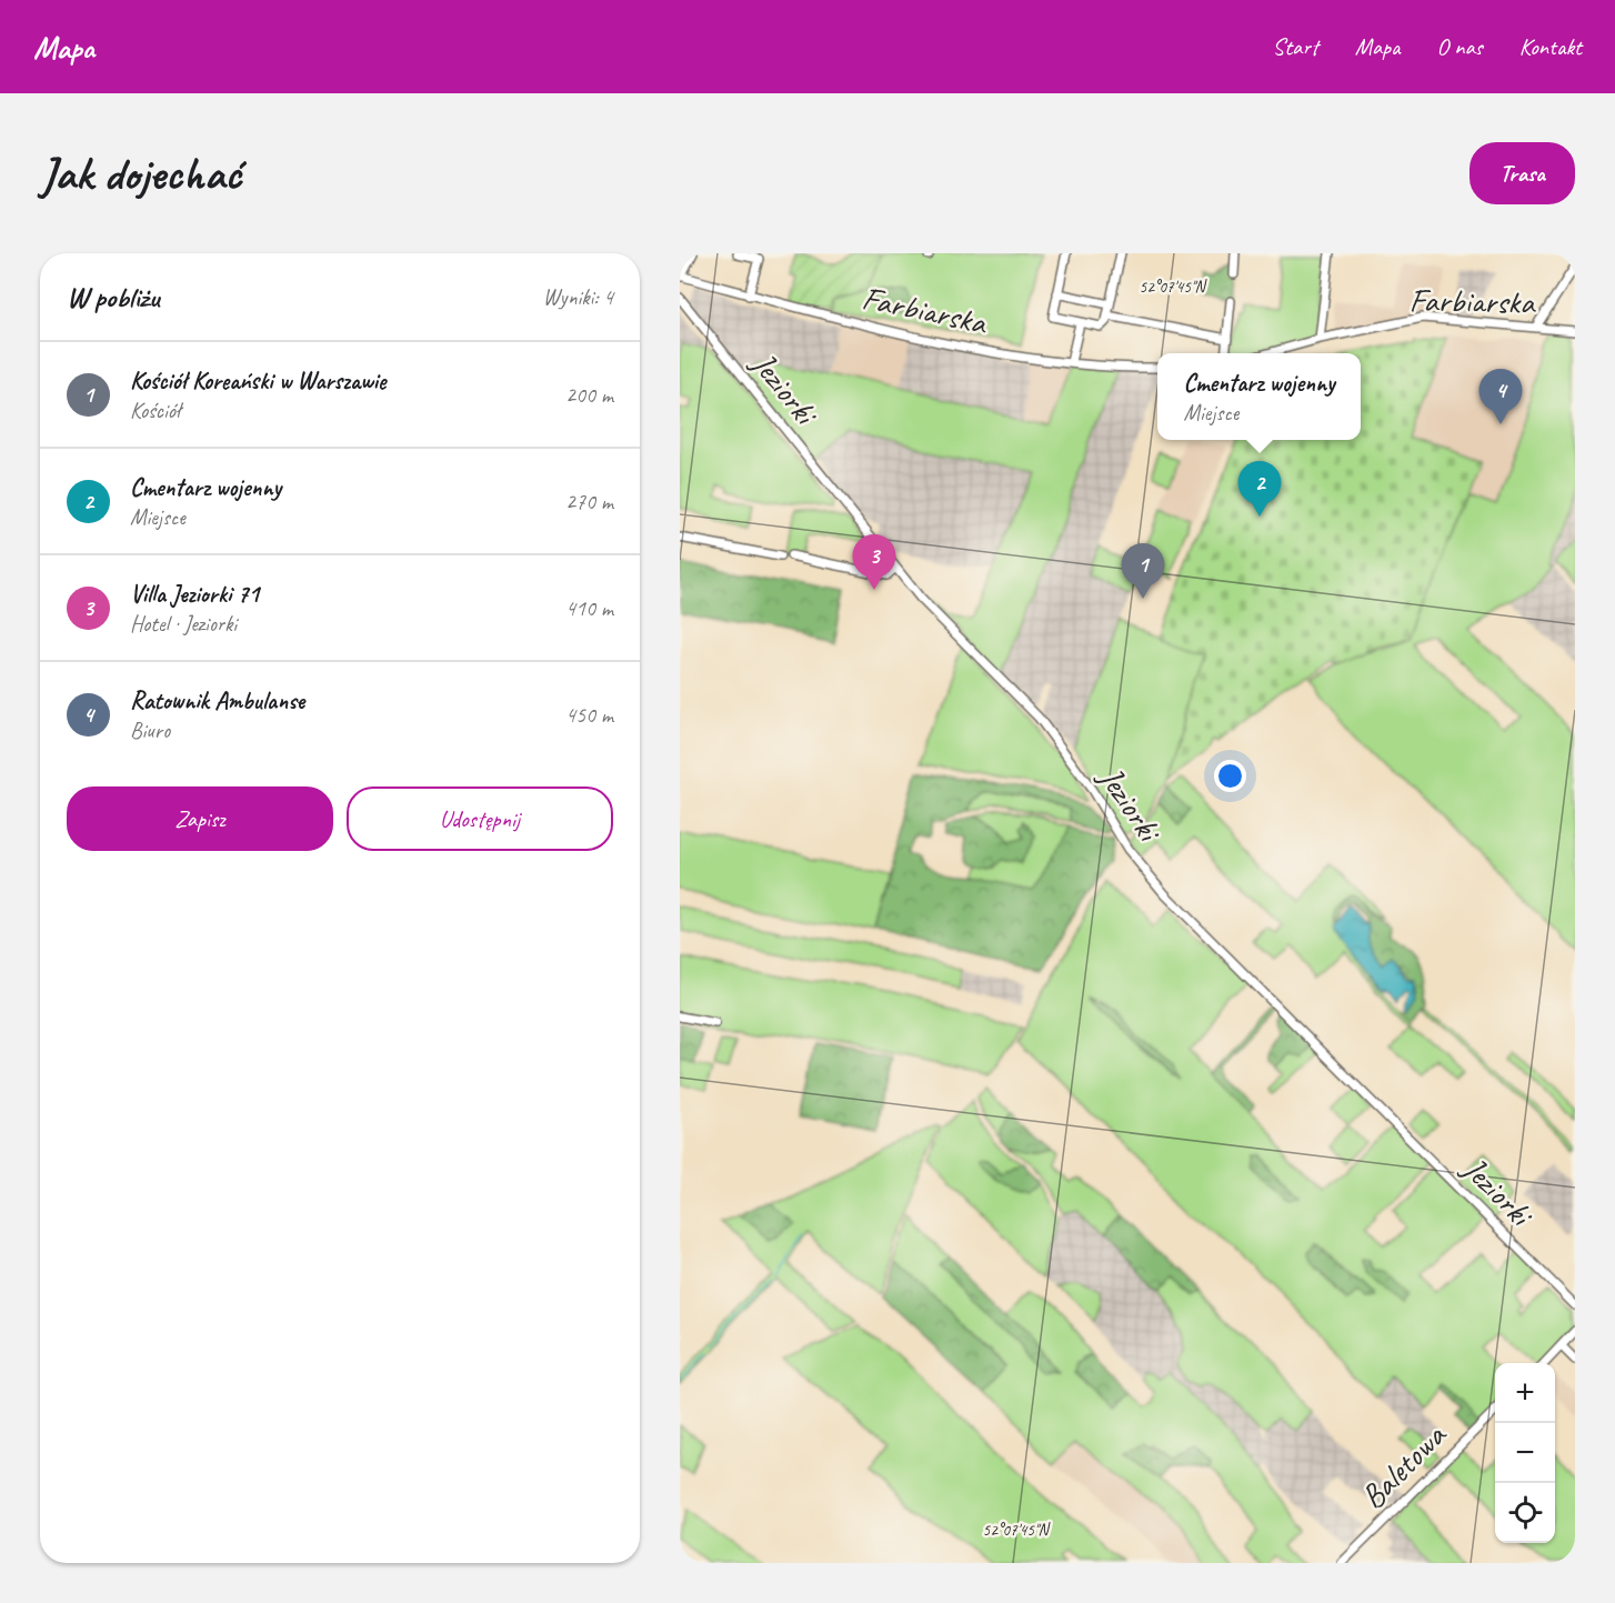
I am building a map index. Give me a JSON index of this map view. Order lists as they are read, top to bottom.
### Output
{
  "streets": {
    "street": ["Farbiarska", "Jeziorki", "Baletowa"]
  },
  "page": {
    "header": "Mapa",
    "nav": [
      "Start",
      "Mapa",
      "O nas",
      "Kontakt"
    ],
    "buttons": [
      "Trasa",
      ["Zapisz", "Udostępnij"]
    ],
    "title": "Jak dojechać",
    "heading": ["W pobliżu", "Wyniki: 4"],
    "list": [
      {
        "mark": "1",
        "name": "Kościół Koreański w Warszawie",
        "note": "Kościół",
        "value": "200 m"
      },
      {
        "mark": "2",
        "name": "Cmentarz wojenny",
        "note": "Miejsce",
        "value": "270 m"
      },
      {
        "mark": "3",
        "name": "Villa Jeziorki 71",
        "note": "Hotel · Jeziorki",
        "value": "410 m"
      },
      {
        "mark": "4",
        "name": "Ratownik Ambulanse",
        "note": "Biuro",
        "value": "450 m"
      }
    ],
    "popup": ["Cmentarz wojenny", "Miejsce"],
    "pins": [
      "4",
      "2",
      "3",
      "1"
    ],
    "map_buttons": ["+", "−"]
  },
  "coordinates": ["52°07'45\"N"]
}
